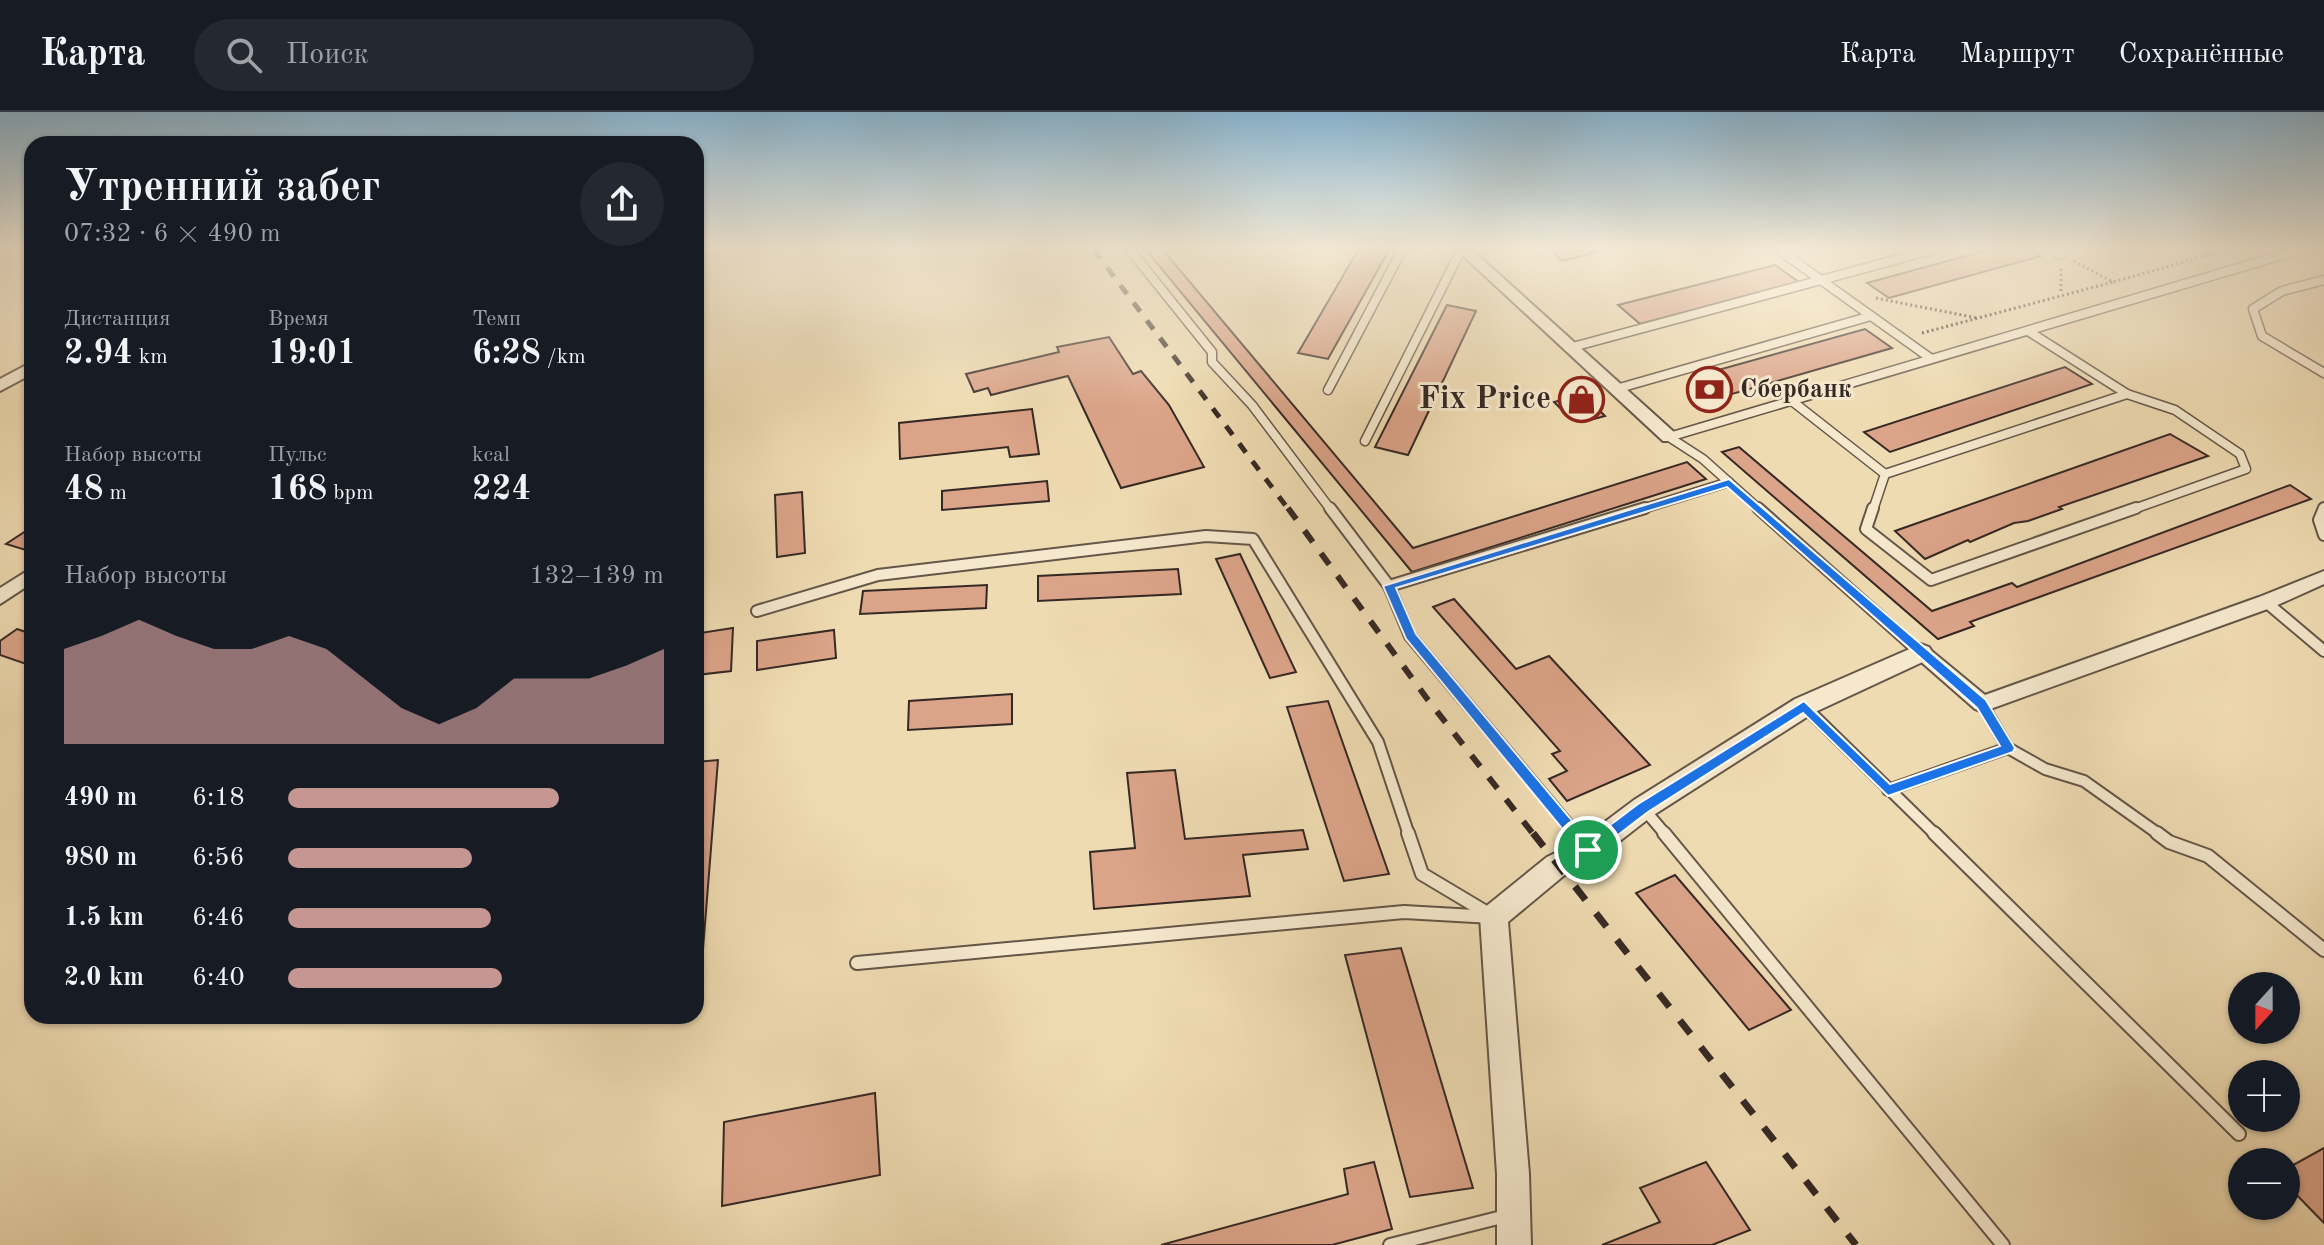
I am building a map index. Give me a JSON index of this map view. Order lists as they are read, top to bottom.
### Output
{
  "places": {
    "bank": ["Сбербанк"],
    "shop": ["Fix Price"]
  },
  "north": "bottom",
  "page": {
    "header": "Карта",
    "search": "Поиск",
    "nav": ["Карта", "Маршрут", "Сохранённые"],
    "heading": ["Утренний забег", "07:32 · 6 × 490 m"],
    "stats": [
      ["Дистанция", "2.94 km"],
      ["Время", "19:01"],
      ["Темп", "6:28 /km"],
      ["Набор высоты", "48 m"],
      ["Пульс", "168 bpm"],
      ["kcal", "224"]
    ],
    "chart": ["Набор высоты", "132–139 m"],
    "list": [
      {
        "name": "490 m",
        "note": "6:18"
      },
      {
        "name": "980 m",
        "note": "6:56"
      },
      {
        "name": "1.5 km",
        "note": "6:46"
      },
      {
        "name": "2.0 km",
        "note": "6:40"
      }
    ],
    "map_buttons": ["+", "−"]
  }
}
